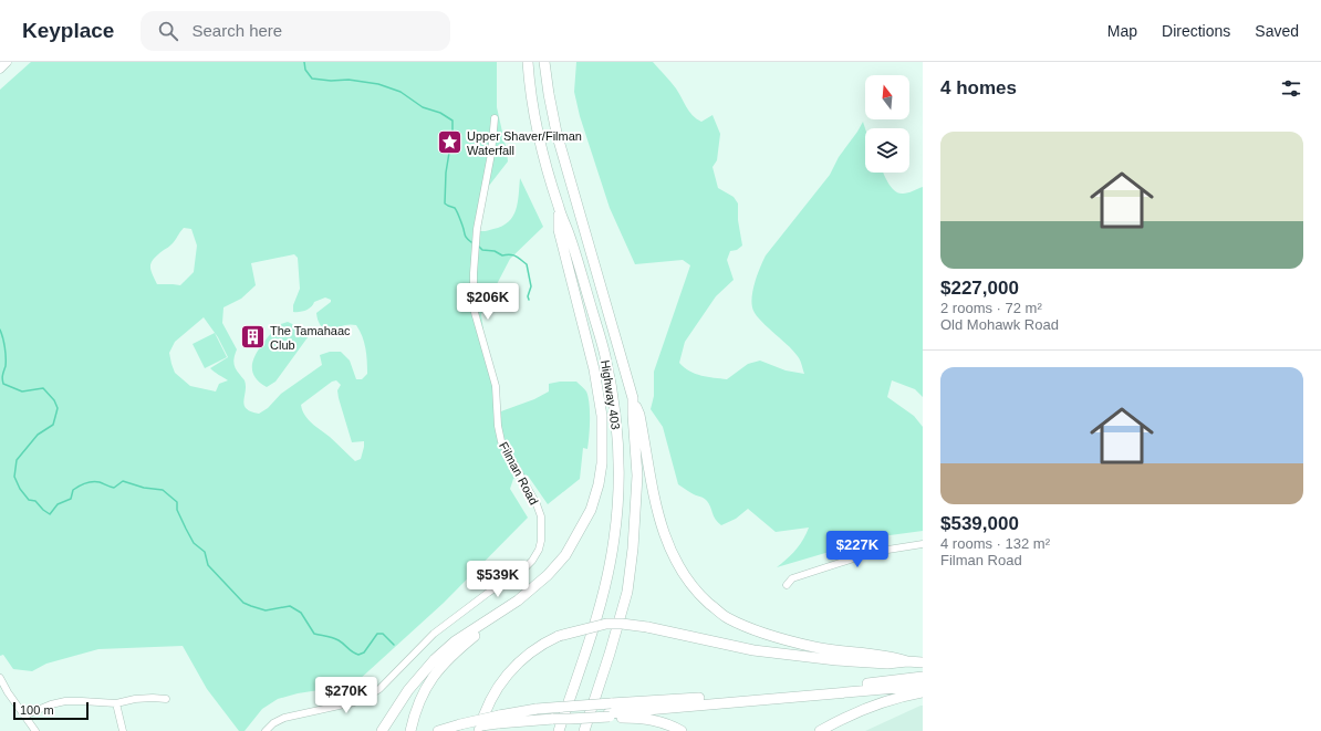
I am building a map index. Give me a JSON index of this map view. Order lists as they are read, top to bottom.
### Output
{
  "streets": {
    "highway": ["Highway 403"],
    "street": ["Filman Road"]
  },
  "places": {
    "place": ["Upper Shaver/Filman Waterfall"],
    "building": ["The Tamahaac Club"]
  },
  "scale_bar": "100 m",
  "north": "top",
  "page": {
    "header": "Keyplace",
    "search": "Search here",
    "nav": ["Map", "Directions", "Saved"],
    "heading": "4 homes",
    "list": [
      {
        "name": "$227,000",
        "note": "2 rooms · 72 m² · Old Mohawk Road"
      },
      {
        "name": "$539,000",
        "note": "4 rooms · 132 m² · Filman Road"
      }
    ],
    "price": [
      "$206K",
      "$227K",
      "$539K",
      "$270K"
    ],
    "scale": "100 m"
  }
}
